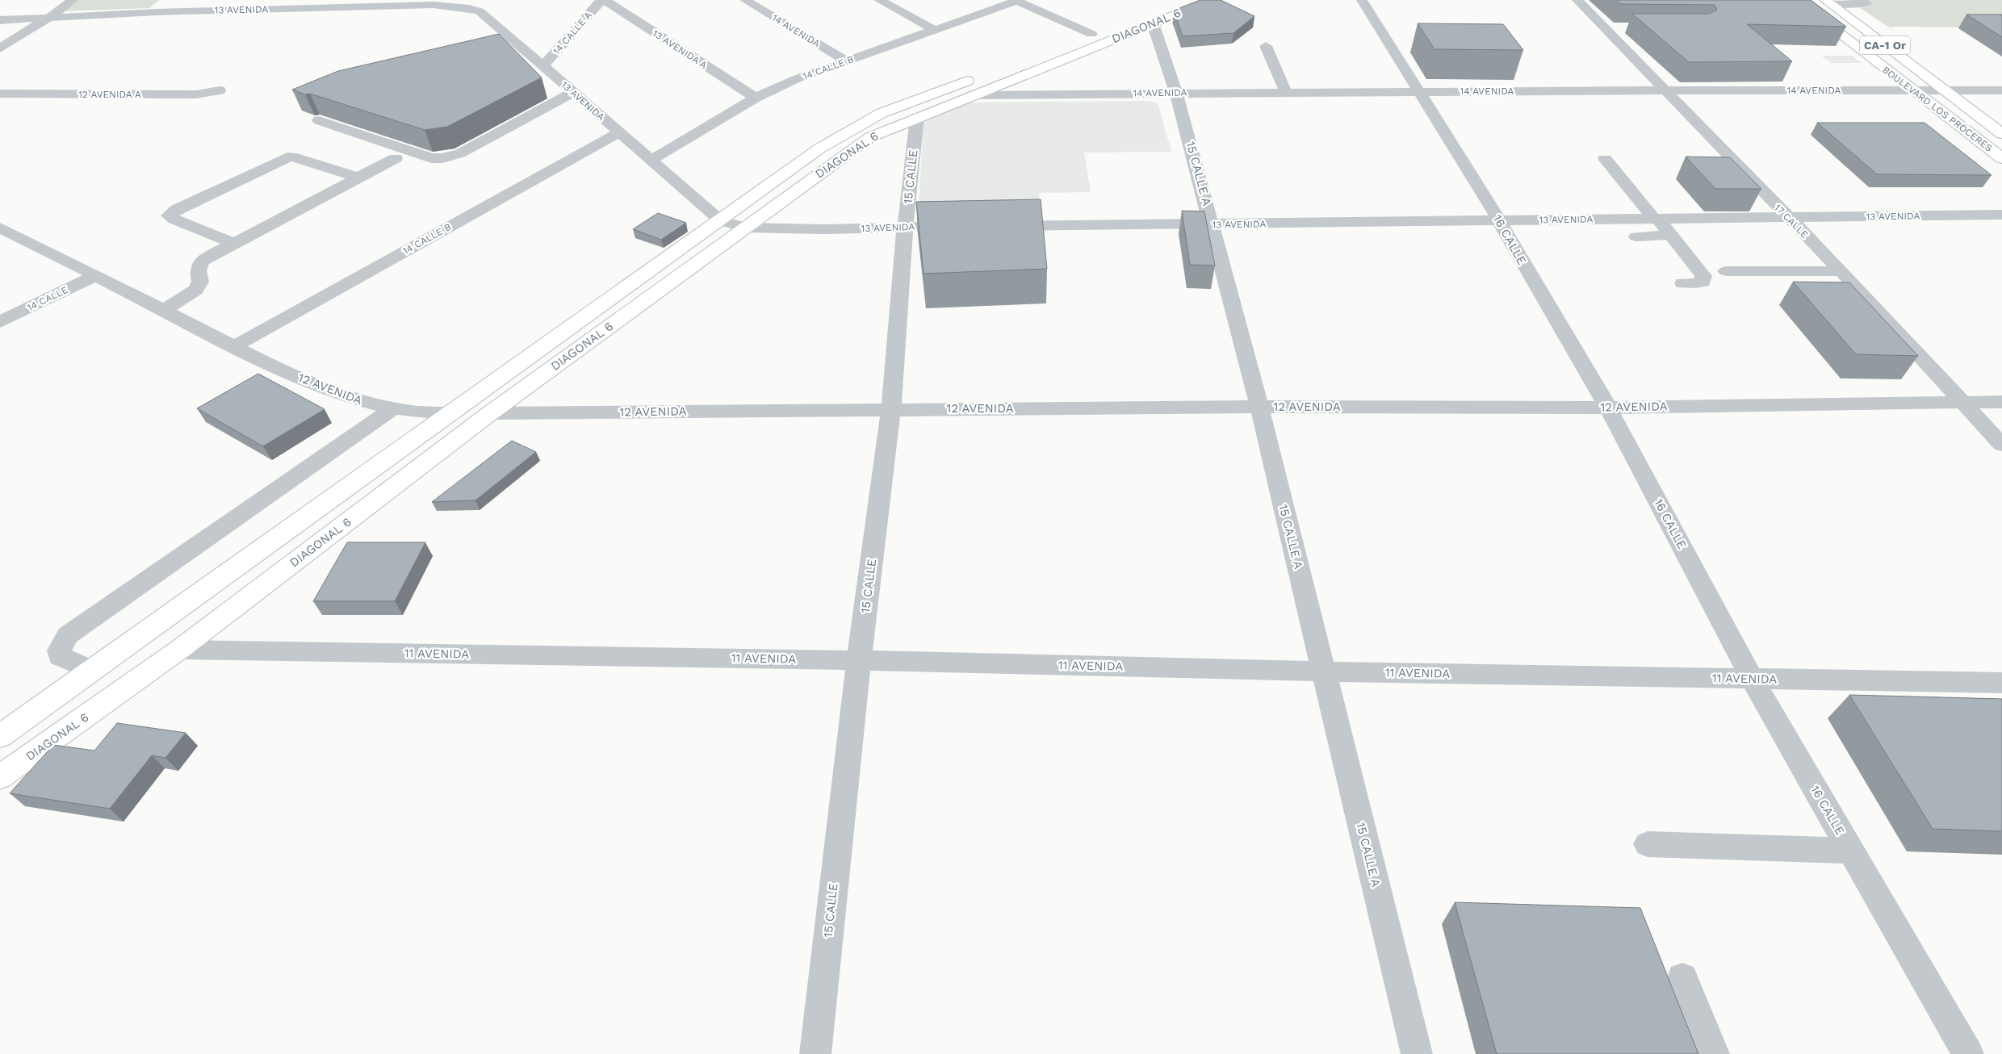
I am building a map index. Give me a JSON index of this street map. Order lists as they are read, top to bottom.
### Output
{
  "streets": {
    "main road": [
      "DIAGONAL 6",
      "CA-1 Or",
      "BOULEVARD LOS PRÓCERES",
      "12 AVENIDA"
    ],
    "street": [
      "13 AVENIDA",
      "14 AVENIDA",
      "14 CALLE A",
      "13 AVENIDA A",
      "14 CALLE B",
      "12 AVENIDA A",
      "15 CALLE A",
      "15 CALLE",
      "17 CALLE",
      "16 CALLE",
      "14 CALLE",
      "11 AVENIDA"
    ]
  },
  "crossings": [
    ["13 AVENIDA", "DIAGONAL 6"],
    ["13 AVENIDA", "14 CALLE A"],
    ["13 AVENIDA", "14 CALLE B"],
    ["13 AVENIDA", "15 CALLE A"],
    ["13 AVENIDA", "15 CALLE"],
    ["13 AVENIDA", "17 CALLE"],
    ["13 AVENIDA", "16 CALLE"],
    ["DIAGONAL 6", "14 AVENIDA"],
    ["DIAGONAL 6", "15 CALLE A"],
    ["DIAGONAL 6", "15 CALLE"],
    ["DIAGONAL 6", "12 AVENIDA"],
    ["DIAGONAL 6", "11 AVENIDA"],
    ["14 AVENIDA", "14 CALLE B"],
    ["14 AVENIDA", "BOULEVARD LOS PRÓCERES"],
    ["14 AVENIDA", "15 CALLE A"],
    ["14 AVENIDA", "17 CALLE"],
    ["14 AVENIDA", "16 CALLE"],
    ["13 AVENIDA A", "14 CALLE B"],
    ["14 CALLE B", "12 AVENIDA"],
    ["15 CALLE A", "12 AVENIDA"],
    ["15 CALLE A", "11 AVENIDA"],
    ["15 CALLE", "12 AVENIDA"],
    ["15 CALLE", "11 AVENIDA"],
    ["17 CALLE", "12 AVENIDA"],
    ["16 CALLE", "12 AVENIDA"],
    ["16 CALLE", "11 AVENIDA"],
    ["14 CALLE", "12 AVENIDA"]
  ]
}
